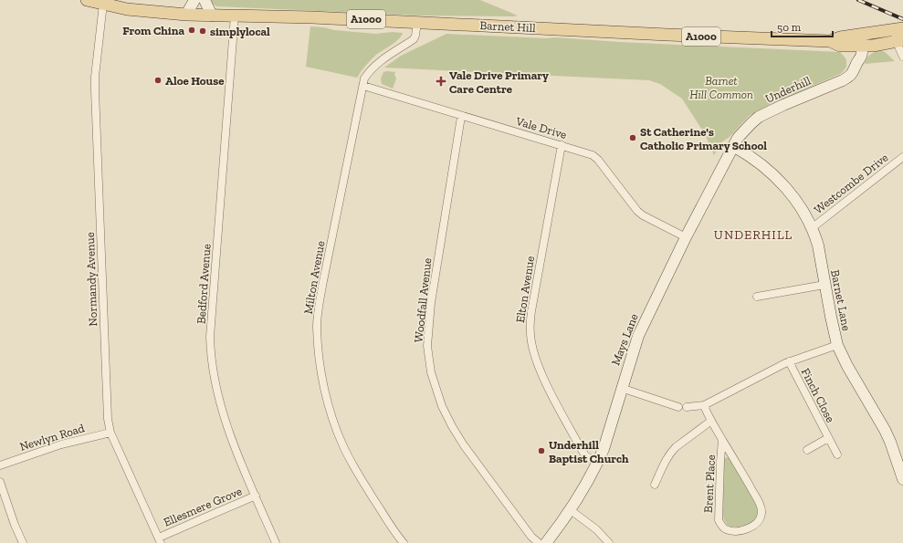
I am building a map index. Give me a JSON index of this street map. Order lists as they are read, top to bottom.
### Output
{
  "streets": {
    "main road": ["A1000", "Barnet Hill"],
    "street": [
      "Underhill",
      "Vale Drive",
      "Westcombe Drive",
      "Milton Avenue",
      "Normandy Avenue",
      "Bedford Avenue",
      "Elton Avenue",
      "Woodfall Avenue",
      "Barnet Lane",
      "Mays Lane",
      "Finch Close",
      "Newlyn Road",
      "Brent Place",
      "Ellesmere Grove"
    ]
  },
  "crossings": [
    ["A1000", "Barnet Hill"],
    ["A1000", "Normandy Avenue"],
    ["Barnet Hill", "Underhill"],
    ["Barnet Hill", "Milton Avenue"],
    ["Barnet Hill", "Bedford Avenue"],
    ["Underhill", "Barnet Lane"],
    ["Underhill", "Mays Lane"],
    ["Vale Drive", "Milton Avenue"],
    ["Vale Drive", "Elton Avenue"],
    ["Vale Drive", "Woodfall Avenue"],
    ["Vale Drive", "Mays Lane"],
    ["Westcombe Drive", "Barnet Lane"],
    ["Normandy Avenue", "Newlyn Road"],
    ["Normandy Avenue", "Ellesmere Grove"],
    ["Bedford Avenue", "Ellesmere Grove"],
    ["Elton Avenue", "Mays Lane"],
    ["Barnet Lane", "Mays Lane"]
  ],
  "districts": ["UNDERHILL"],
  "parks": ["Barnet Hill Common"],
  "places": {
    "other": [
      "From China",
      "simplylocal",
      "Aloe House",
      "St Catherine's Catholic Primary School",
      "Underhill Baptist Church"
    ],
    "health": ["Vale Drive Primary Care Centre"]
  },
  "scale_bar": "50 m"
}
